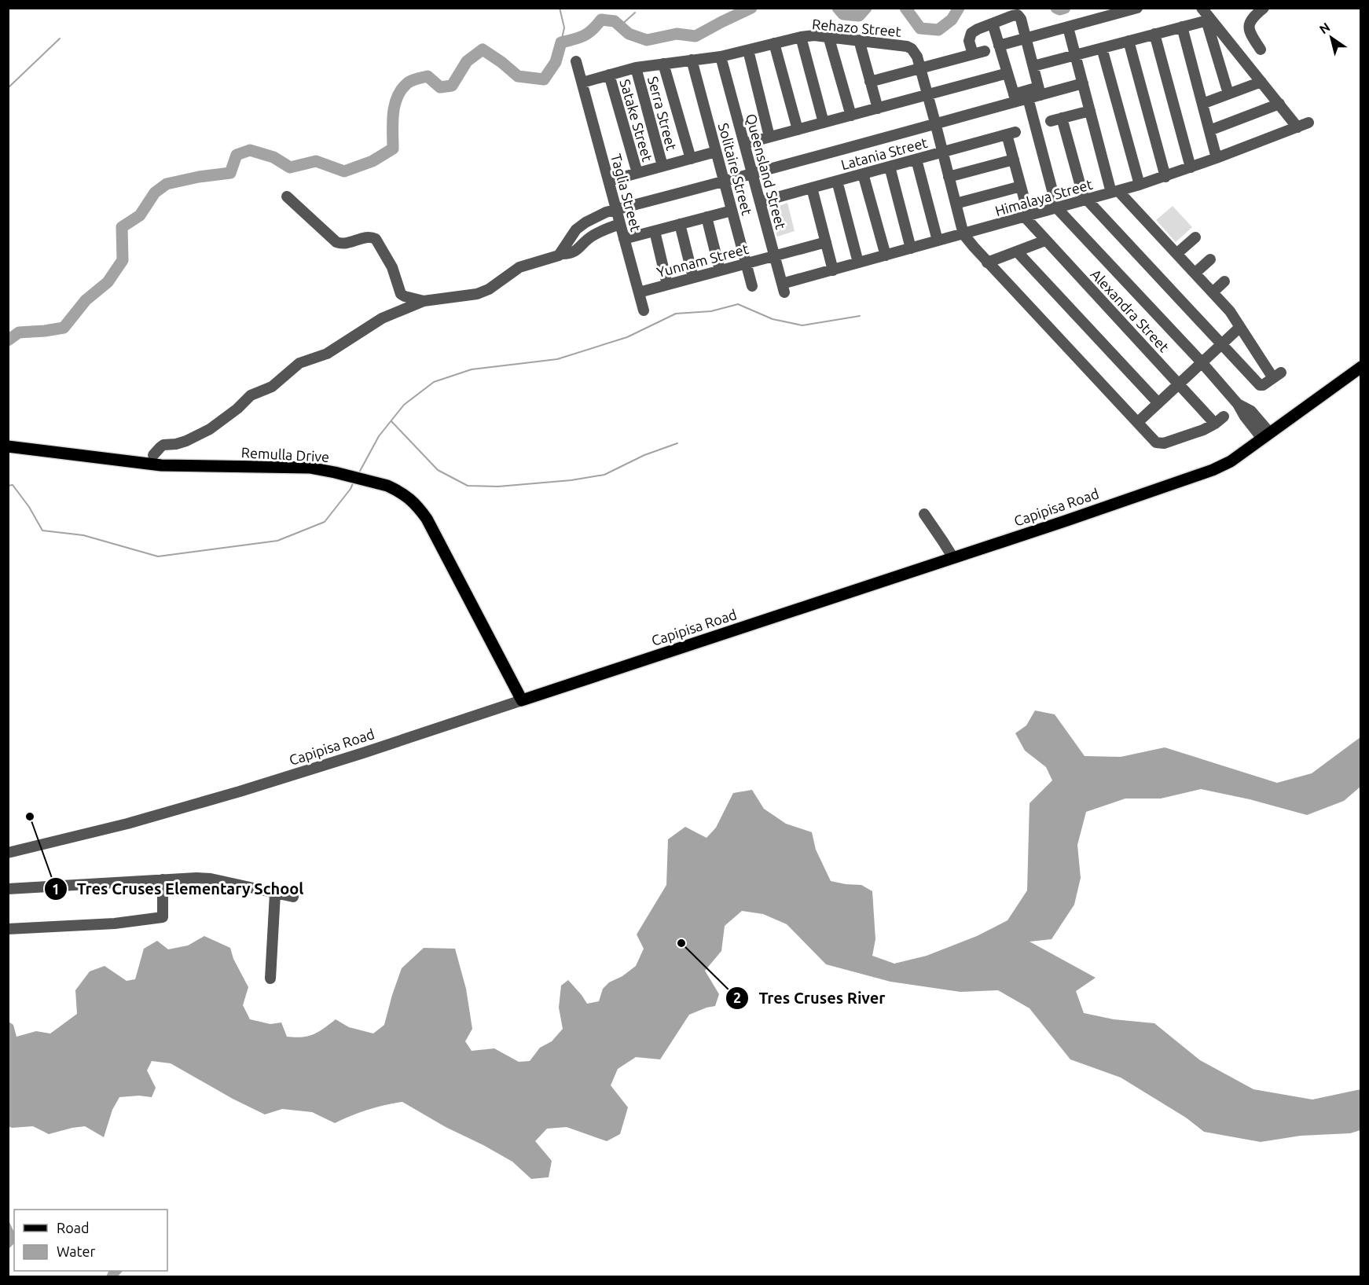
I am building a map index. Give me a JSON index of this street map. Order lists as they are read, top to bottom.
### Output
{
  "streets": {
    "main road": ["Remulla Drive", "Capipisa Road"],
    "street": [
      "Rehazo Street",
      "Serra Street",
      "Satake Street",
      "Latania Street",
      "Solitaire Street",
      "Queensland Street",
      "Taglia Street",
      "Himalaya Street",
      "Yunnam Street",
      "Alexandra Street"
    ]
  },
  "crossings": [
    ["Rehazo Street", "Serra Street"],
    ["Rehazo Street", "Satake Street"],
    ["Rehazo Street", "Latania Street"],
    ["Rehazo Street", "Solitaire Street"],
    ["Rehazo Street", "Queensland Street"],
    ["Rehazo Street", "Taglia Street"],
    ["Rehazo Street", "Himalaya Street"],
    ["Latania Street", "Queensland Street"],
    ["Latania Street", "Alexandra Street"],
    ["Solitaire Street", "Yunnam Street"],
    ["Queensland Street", "Himalaya Street"],
    ["Queensland Street", "Yunnam Street"],
    ["Taglia Street", "Yunnam Street"],
    ["Himalaya Street", "Alexandra Street"],
    ["Remulla Drive", "Capipisa Road"]
  ],
  "places": ["Tres Cruses Elementary School", "Tres Cruses River"],
  "legend": ["Road", "Water"],
  "north": "top left"
}
